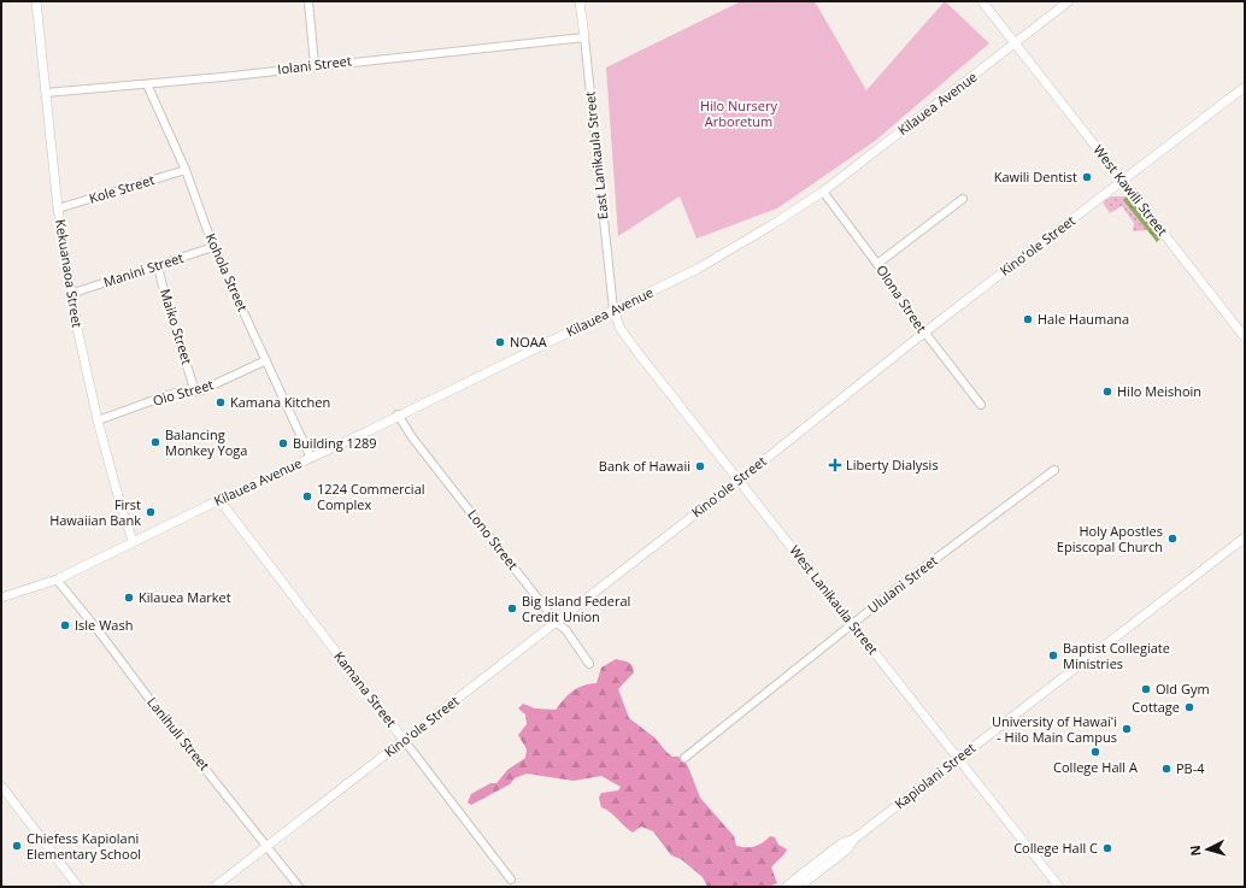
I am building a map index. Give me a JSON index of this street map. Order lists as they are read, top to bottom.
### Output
{
  "streets": {
    "street": [
      "Iolani Street",
      "Kilauea Avenue",
      "East Lanikaula Street",
      "Kole Street",
      "West Kawili Street",
      "Kinoʻole Street",
      "Manini Street",
      "Kohola Street",
      "Kekuanaoa Street",
      "Olona Street",
      "Maiko Street",
      "Oio Street",
      "Lono Street",
      "Ululani Street",
      "West Lanikaula Street",
      "Kamana Street",
      "Lanihuli Street",
      "Kapiolani Street"
    ]
  },
  "crossings": [
    ["Iolani Street", "East Lanikaula Street"],
    ["Iolani Street", "Kohola Street"],
    ["Iolani Street", "Kekuanaoa Street"],
    ["Kilauea Avenue", "East Lanikaula Street"],
    ["Kilauea Avenue", "West Kawili Street"],
    ["Kilauea Avenue", "Kohola Street"],
    ["Kilauea Avenue", "Kekuanaoa Street"],
    ["Kilauea Avenue", "Olona Street"],
    ["Kilauea Avenue", "Lono Street"],
    ["Kilauea Avenue", "West Lanikaula Street"],
    ["Kilauea Avenue", "Kamana Street"],
    ["Kilauea Avenue", "Lanihuli Street"],
    ["East Lanikaula Street", "West Lanikaula Street"],
    ["Kole Street", "Kohola Street"],
    ["Kole Street", "Kekuanaoa Street"],
    ["West Kawili Street", "Kinoʻole Street"],
    ["Kinoʻole Street", "Olona Street"],
    ["Kinoʻole Street", "Lono Street"],
    ["Kinoʻole Street", "West Lanikaula Street"],
    ["Kinoʻole Street", "Kamana Street"],
    ["Kinoʻole Street", "Lanihuli Street"],
    ["Manini Street", "Kohola Street"],
    ["Manini Street", "Kekuanaoa Street"],
    ["Manini Street", "Maiko Street"],
    ["Kohola Street", "Oio Street"],
    ["Kekuanaoa Street", "Oio Street"],
    ["Maiko Street", "Oio Street"],
    ["Ululani Street", "West Lanikaula Street"],
    ["West Lanikaula Street", "Kapiolani Street"]
  ],
  "parks": ["Hilo Nursery Arboretum"],
  "places": {
    "other": [
      "Kawili Dentist",
      "Hale Haumana",
      "NOAA",
      "Hilo Meishoin",
      "Kamana Kitchen",
      "Balancing Monkey Yoga",
      "Building 1289",
      "Bank of Hawaii",
      "1224 Commercial Complex",
      "First Hawaiian Bank",
      "Holy Apostles Episcopal Church",
      "Kilauea Market",
      "Big Island Federal Credit Union",
      "Isle Wash",
      "Baptist Collegiate Ministries",
      "Old Gym",
      "Cottage",
      "University of Hawaiʻi - Hilo Main Campus",
      "College Hall A",
      "PB-4",
      "Chiefess Kapiolani Elementary School",
      "College Hall C"
    ],
    "health": ["Liberty Dialysis"]
  },
  "north": "left"
}
